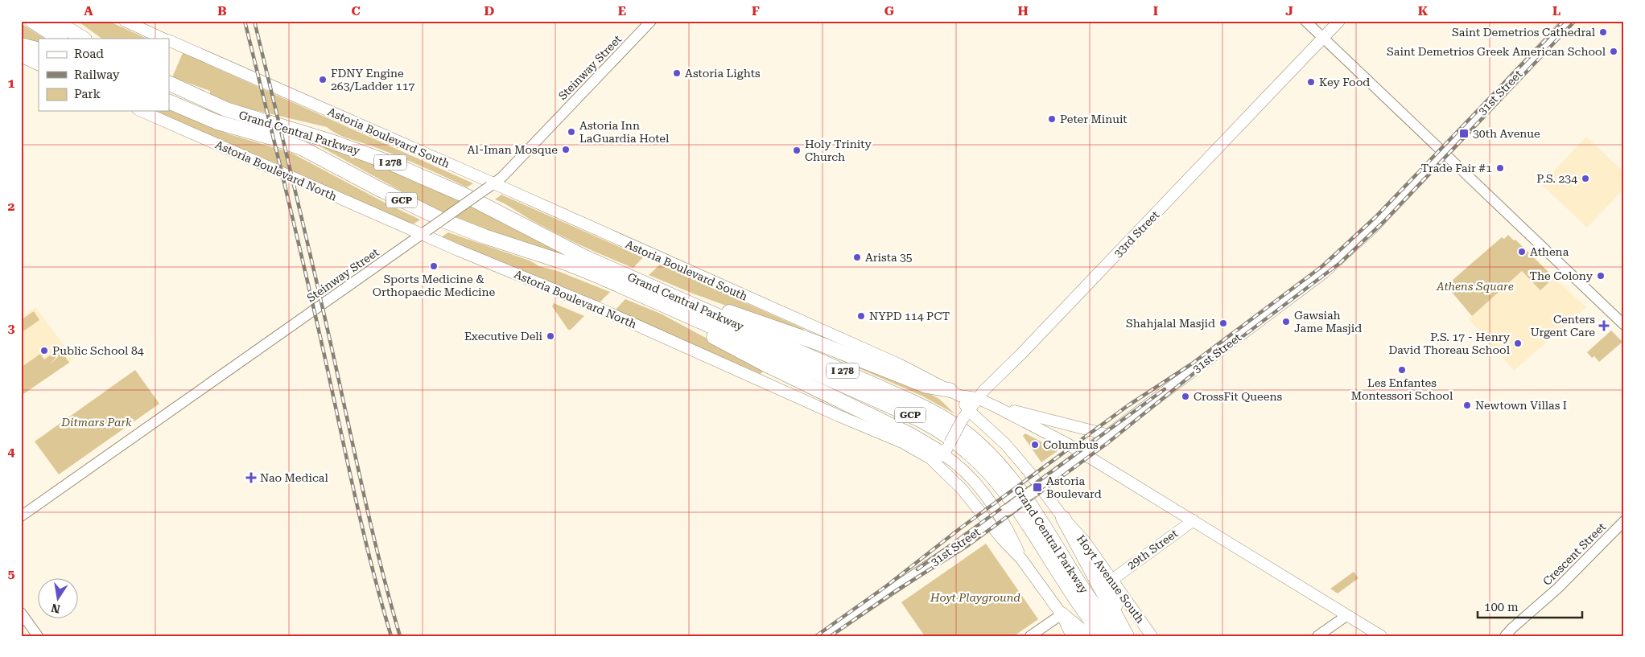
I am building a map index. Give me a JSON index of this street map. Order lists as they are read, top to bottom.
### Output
{
  "streets": {
    "highway": ["Grand Central Parkway", "I 278", "GCP"],
    "main road": [
      "31st Street",
      "Astoria Boulevard South",
      "Astoria Boulevard North",
      "33rd Street",
      "29th Street",
      "Hoyt Avenue South"
    ],
    "street": ["Steinway Street", "Crescent Street"]
  },
  "crossings": [
    ["Steinway Street", "Astoria Boulevard South"],
    ["Steinway Street", "Astoria Boulevard North"],
    ["31st Street", "Astoria Boulevard South"],
    ["31st Street", "Astoria Boulevard North"],
    ["31st Street", "Hoyt Avenue South"],
    ["Astoria Boulevard South", "33rd Street"],
    ["Astoria Boulevard South", "29th Street"],
    ["Astoria Boulevard South", "Hoyt Avenue South"],
    ["33rd Street", "Hoyt Avenue South"],
    ["29th Street", "Hoyt Avenue South"]
  ],
  "parks": ["Athens Square", "Ditmars Park", "Hoyt Playground"],
  "places": {
    "other": [
      "Saint Demetrios Cathedral",
      "Saint Demetrios Greek American School",
      "Astoria Lights",
      "FDNY Engine 263/Ladder 117",
      "Key Food",
      "Peter Minuit",
      "Astoria Inn LaGuardia Hotel",
      "Al-Iman Mosque",
      "Holy Trinity Church",
      "Trade Fair #1",
      "P.S. 234",
      "Athena",
      "Arista 35",
      "Sports Medicine & Orthopaedic Medicine",
      "The Colony",
      "NYPD 114 PCT",
      "Gawsiah Jame Masjid",
      "Shahjalal Masjid",
      "Executive Deli",
      "P.S. 17 - Henry David Thoreau School",
      "Public School 84",
      "Les Enfantes Montessori School",
      "CrossFit Queens",
      "Newtown Villas I",
      "Columbus"
    ],
    "transit": ["30th Avenue", "Astoria Boulevard"],
    "health": ["Centers Urgent Care", "Nao Medical"]
  },
  "legend": ["Road", "Railway", "Park"],
  "scale_bar": "100 m",
  "north": "bottom",
  "grid": {
    "columns": [
      "A",
      "B",
      "C",
      "D",
      "E",
      "F",
      "G",
      "H",
      "I",
      "J",
      "K",
      "L"
    ],
    "rows": [
      "1",
      "2",
      "3",
      "4",
      "5"
    ]
  }
}
